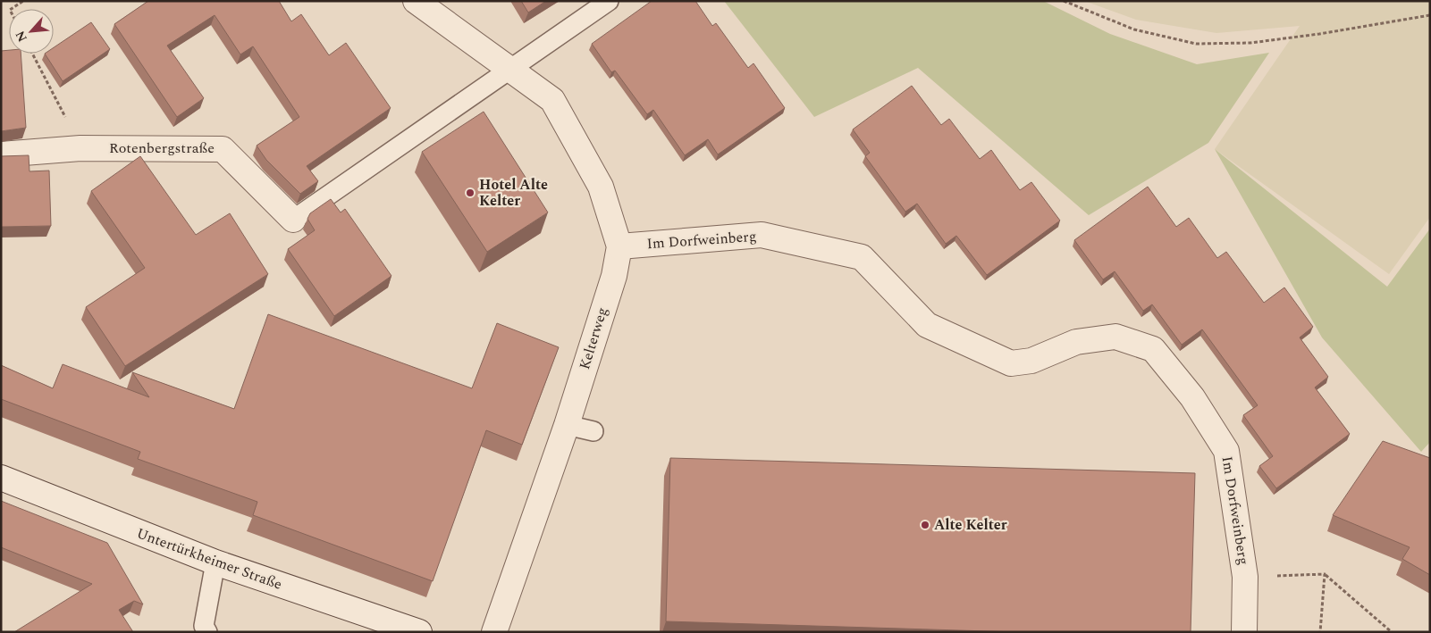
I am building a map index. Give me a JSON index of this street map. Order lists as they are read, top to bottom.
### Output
{
  "streets": {
    "street": [
      "Rotenbergstraße",
      "Im Dorfweinberg",
      "Kelterweg",
      "Untertürkheimer Straße"
    ]
  },
  "crossings": [
    ["Im Dorfweinberg", "Kelterweg"]
  ],
  "places": ["Hotel Alte Kelter", "Alte Kelter"],
  "north": "bottom left"
}
